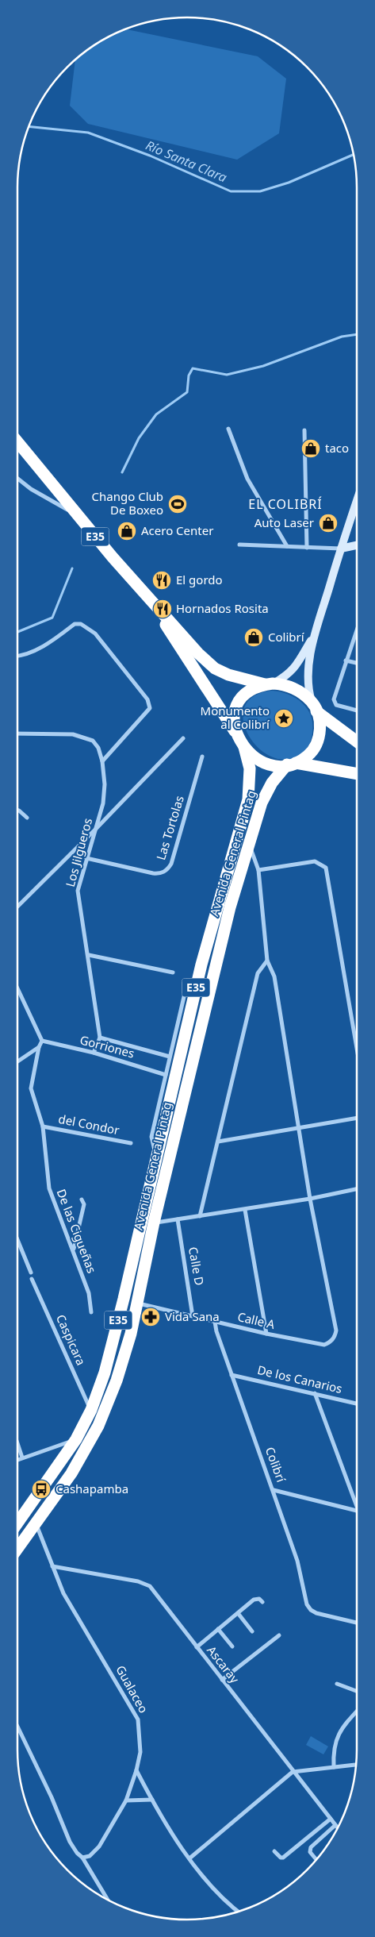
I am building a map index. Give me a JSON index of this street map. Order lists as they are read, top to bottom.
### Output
{
  "streets": {
    "highway": ["E35", "Avenida General Pintag"],
    "street": [
      "Las Tortolas",
      "Los Jilgueros",
      "Gorriones",
      "del Condor",
      "De las Cigueñas",
      "Calle D",
      "Calle A",
      "Caspicara",
      "De los Canarios",
      "Colibrí",
      "Ascaray",
      "Gualaceo"
    ]
  },
  "crossings": [
    ["E35", "Avenida General Pintag"],
    ["Las Tortolas", "Los Jilgueros"],
    ["Avenida General Pintag", "Calle A"],
    ["Avenida General Pintag", "Caspicara"],
    ["Avenida General Pintag", "Gualaceo"],
    ["Gorriones", "De las Cigueñas"],
    ["del Condor", "De las Cigueñas"],
    ["Calle D", "Calle A"],
    ["Calle A", "Colibrí"],
    ["De los Canarios", "Colibrí"],
    ["Ascaray", "Gualaceo"]
  ],
  "districts": ["EL COLIBRÍ"],
  "water": ["Río Santa Clara"],
  "places": {
    "shop": [
      "taco",
      "Auto Laser",
      "Acero Center",
      "Colibrí"
    ],
    "sports": ["Chango Club De Boxeo"],
    "restaurant": ["El gordo", "Hornados Rosita"],
    "place": ["Monumento al Colibrí"],
    "pharmacy": ["Vida Sana"],
    "bus stop": ["Cashapamba"]
  }
}
